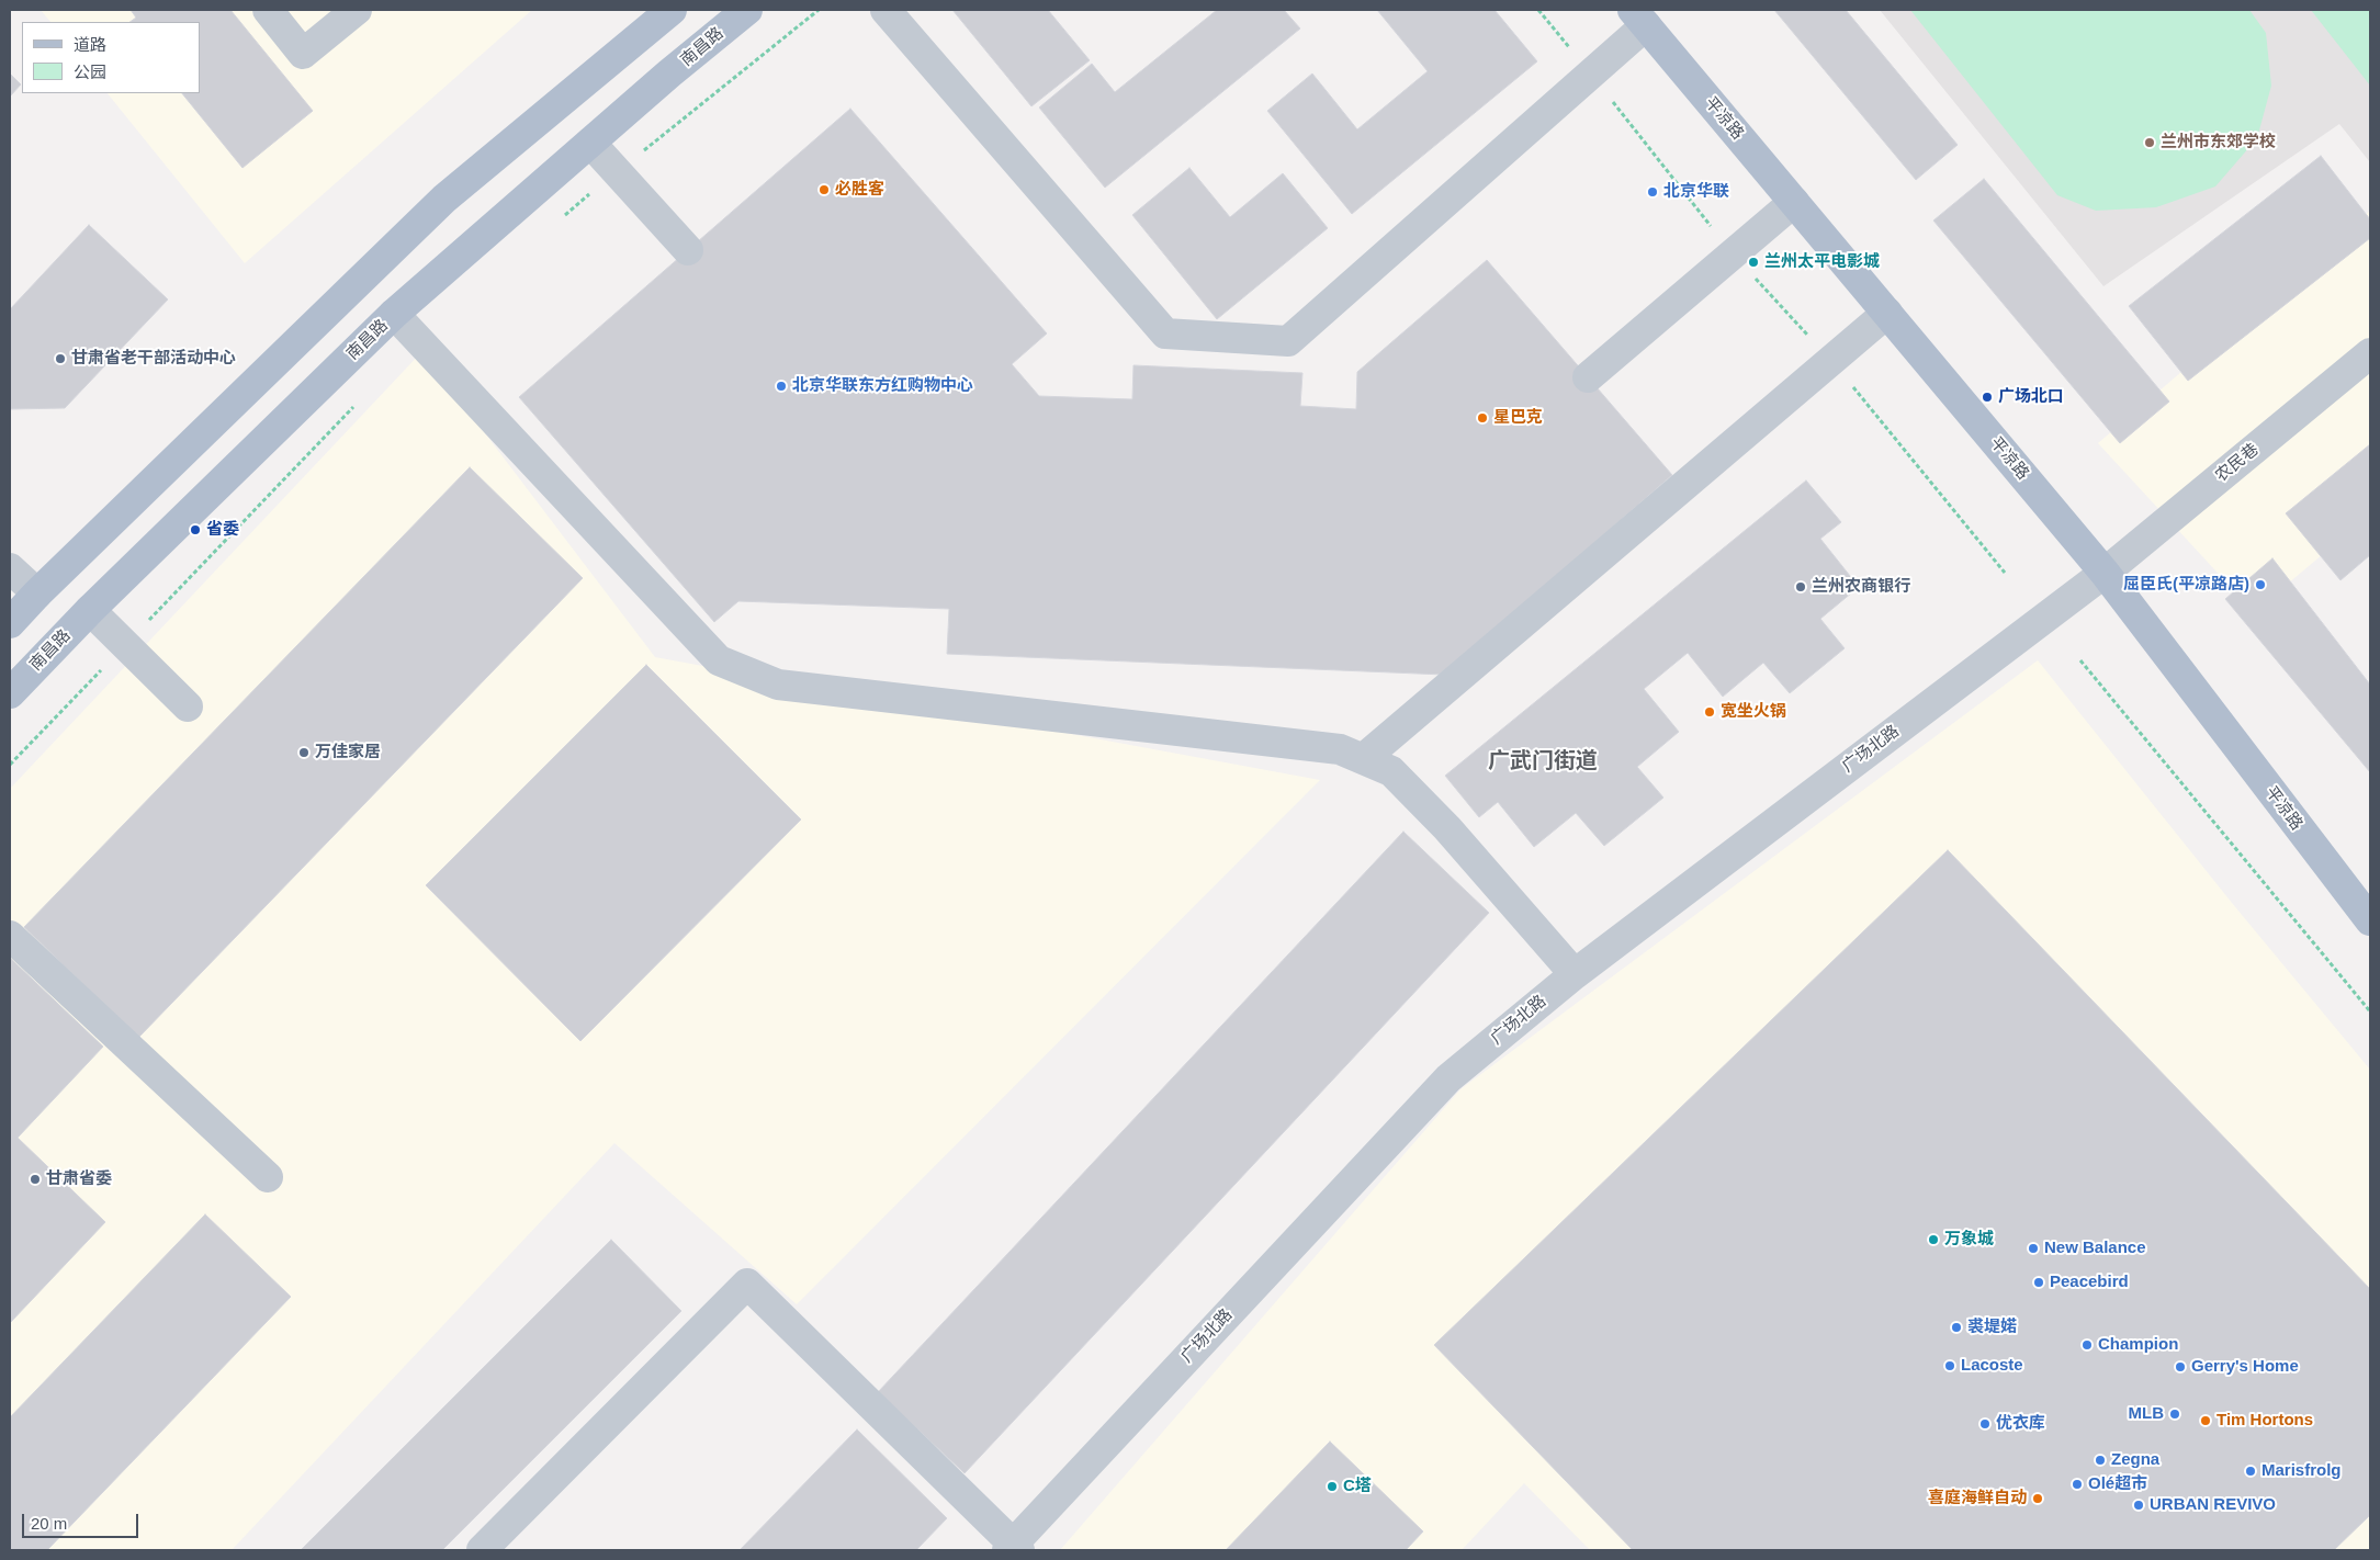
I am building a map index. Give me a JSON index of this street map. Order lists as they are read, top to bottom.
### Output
{
  "streets": {
    "main road": ["南昌路", "平凉路"],
    "street": ["农民巷", "广场北路"]
  },
  "crossings": [
    ["平凉路", "农民巷"],
    ["平凉路", "广场北路"],
    ["农民巷", "广场北路"]
  ],
  "districts": ["广武门街道"],
  "places": [
    "兰州市东郊学校",
    "必胜客",
    "北京华联",
    "兰州太平电影城",
    "甘肃省老干部活动中心",
    "北京华联东方红购物中心",
    "广场北口",
    "星巴克",
    "省委",
    "屈臣氏(平凉路店)",
    "兰州农商银行",
    "宽坐火锅",
    "万佳家居",
    "甘肃省委",
    "万象城",
    "New Balance",
    "Peacebird",
    "裘堤婼",
    "Champion",
    "Lacoste",
    "Gerry's Home",
    "MLB",
    "Tim Hortons",
    "优衣库",
    "Zegna",
    "Marisfrolg",
    "Olé超市",
    "C塔",
    "喜庭海鲜自动",
    "URBAN REVIVO"
  ],
  "legend": ["道路", "公园"],
  "scale_bar": "20 m"
}
